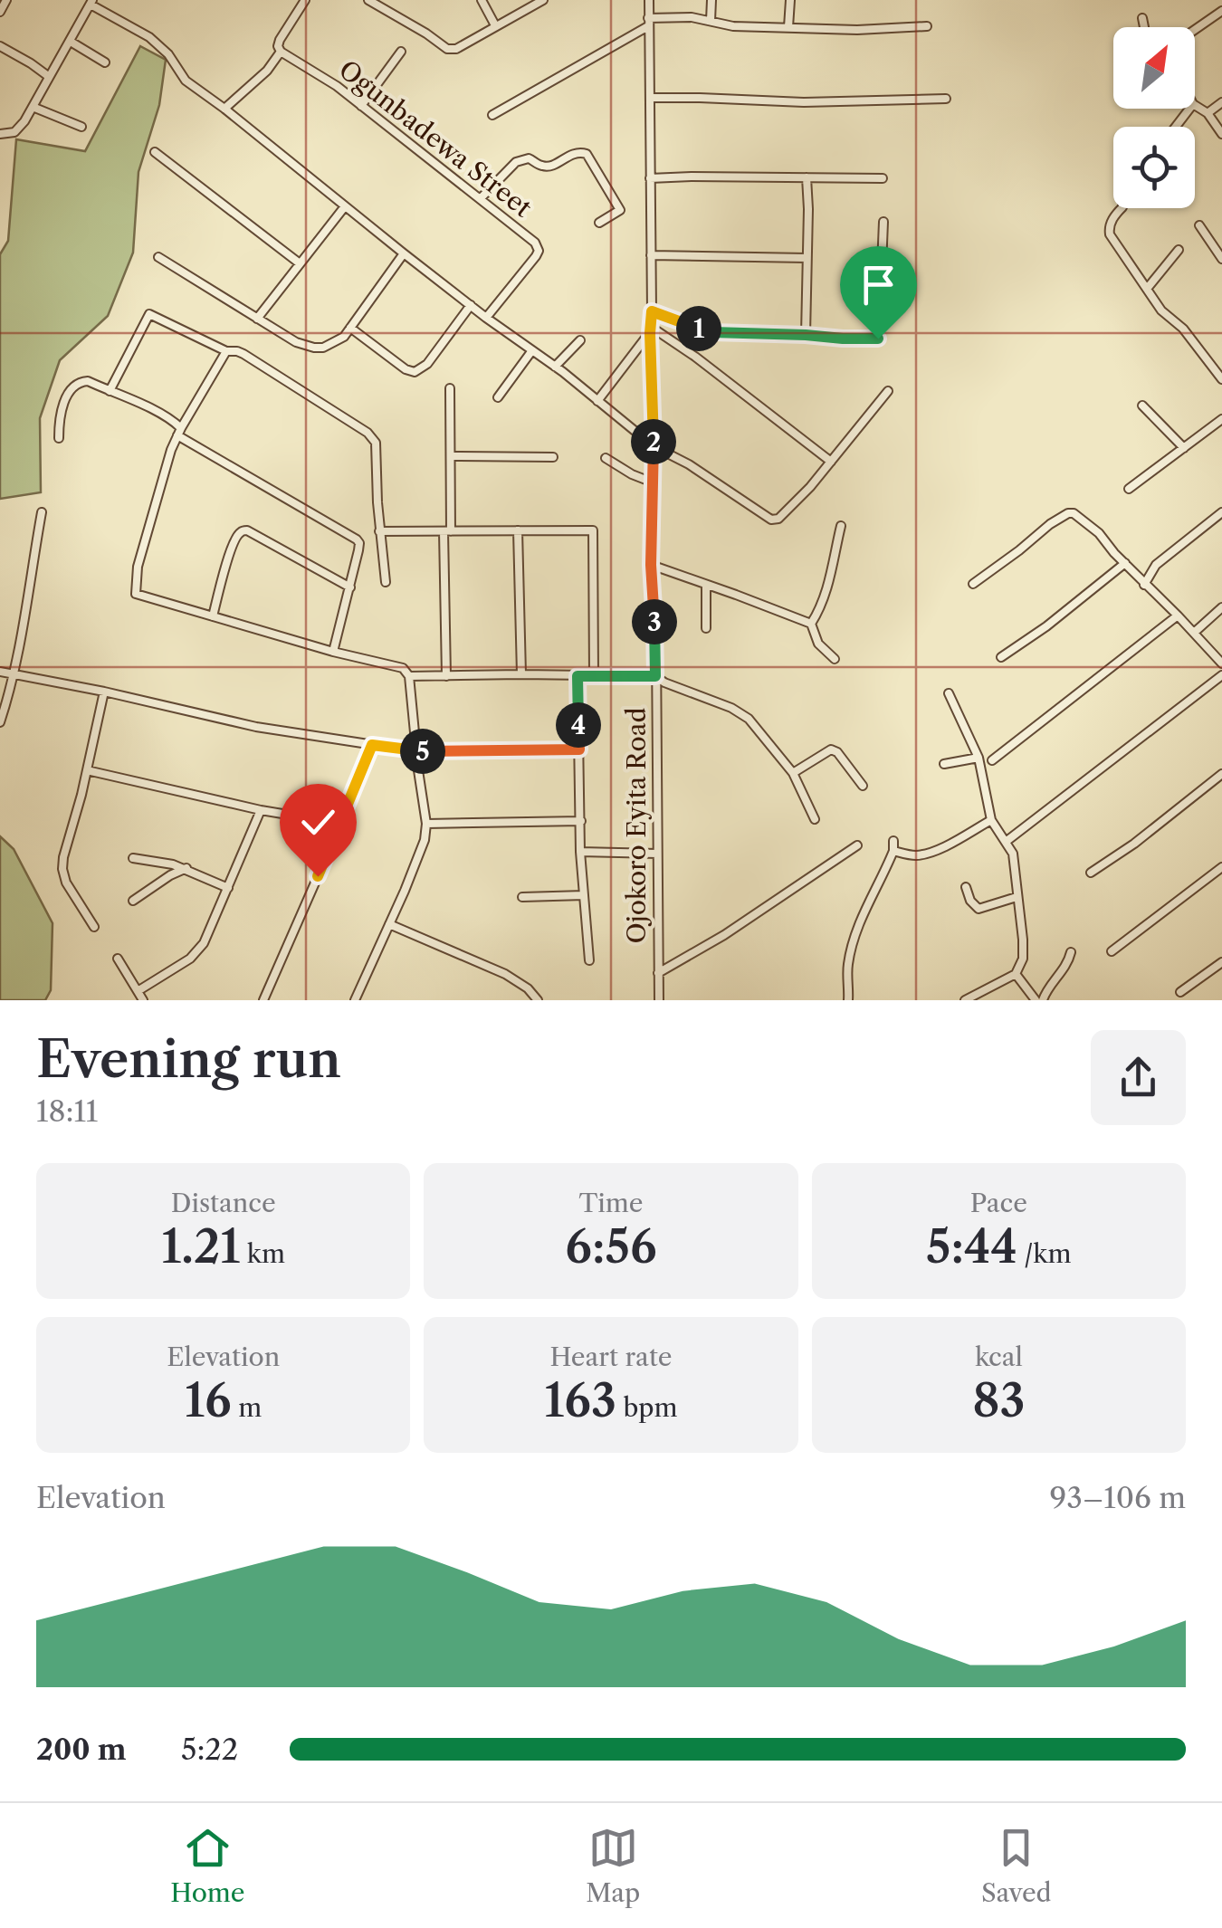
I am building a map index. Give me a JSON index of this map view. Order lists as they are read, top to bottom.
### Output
{
  "streets": {
    "street": ["Ogunbadewa Street", "Ojokoro Eyita Road"]
  },
  "north": "top right",
  "page": {
    "pins": [
      "1",
      "2",
      "3",
      "4",
      "5"
    ],
    "heading": ["Evening run", "18:11"],
    "stats": [
      ["Distance", "1.21 km"],
      ["Time", "6:56"],
      ["Pace", "5:44 /km"],
      ["Elevation", "16 m"],
      ["Heart rate", "163 bpm"],
      ["kcal", "83"]
    ],
    "chart": ["Elevation", "93–106 m"],
    "list": [
      {
        "name": "200 m",
        "note": "5:22"
      }
    ],
    "tabs": ["Home", "Map", "Saved"]
  }
}
